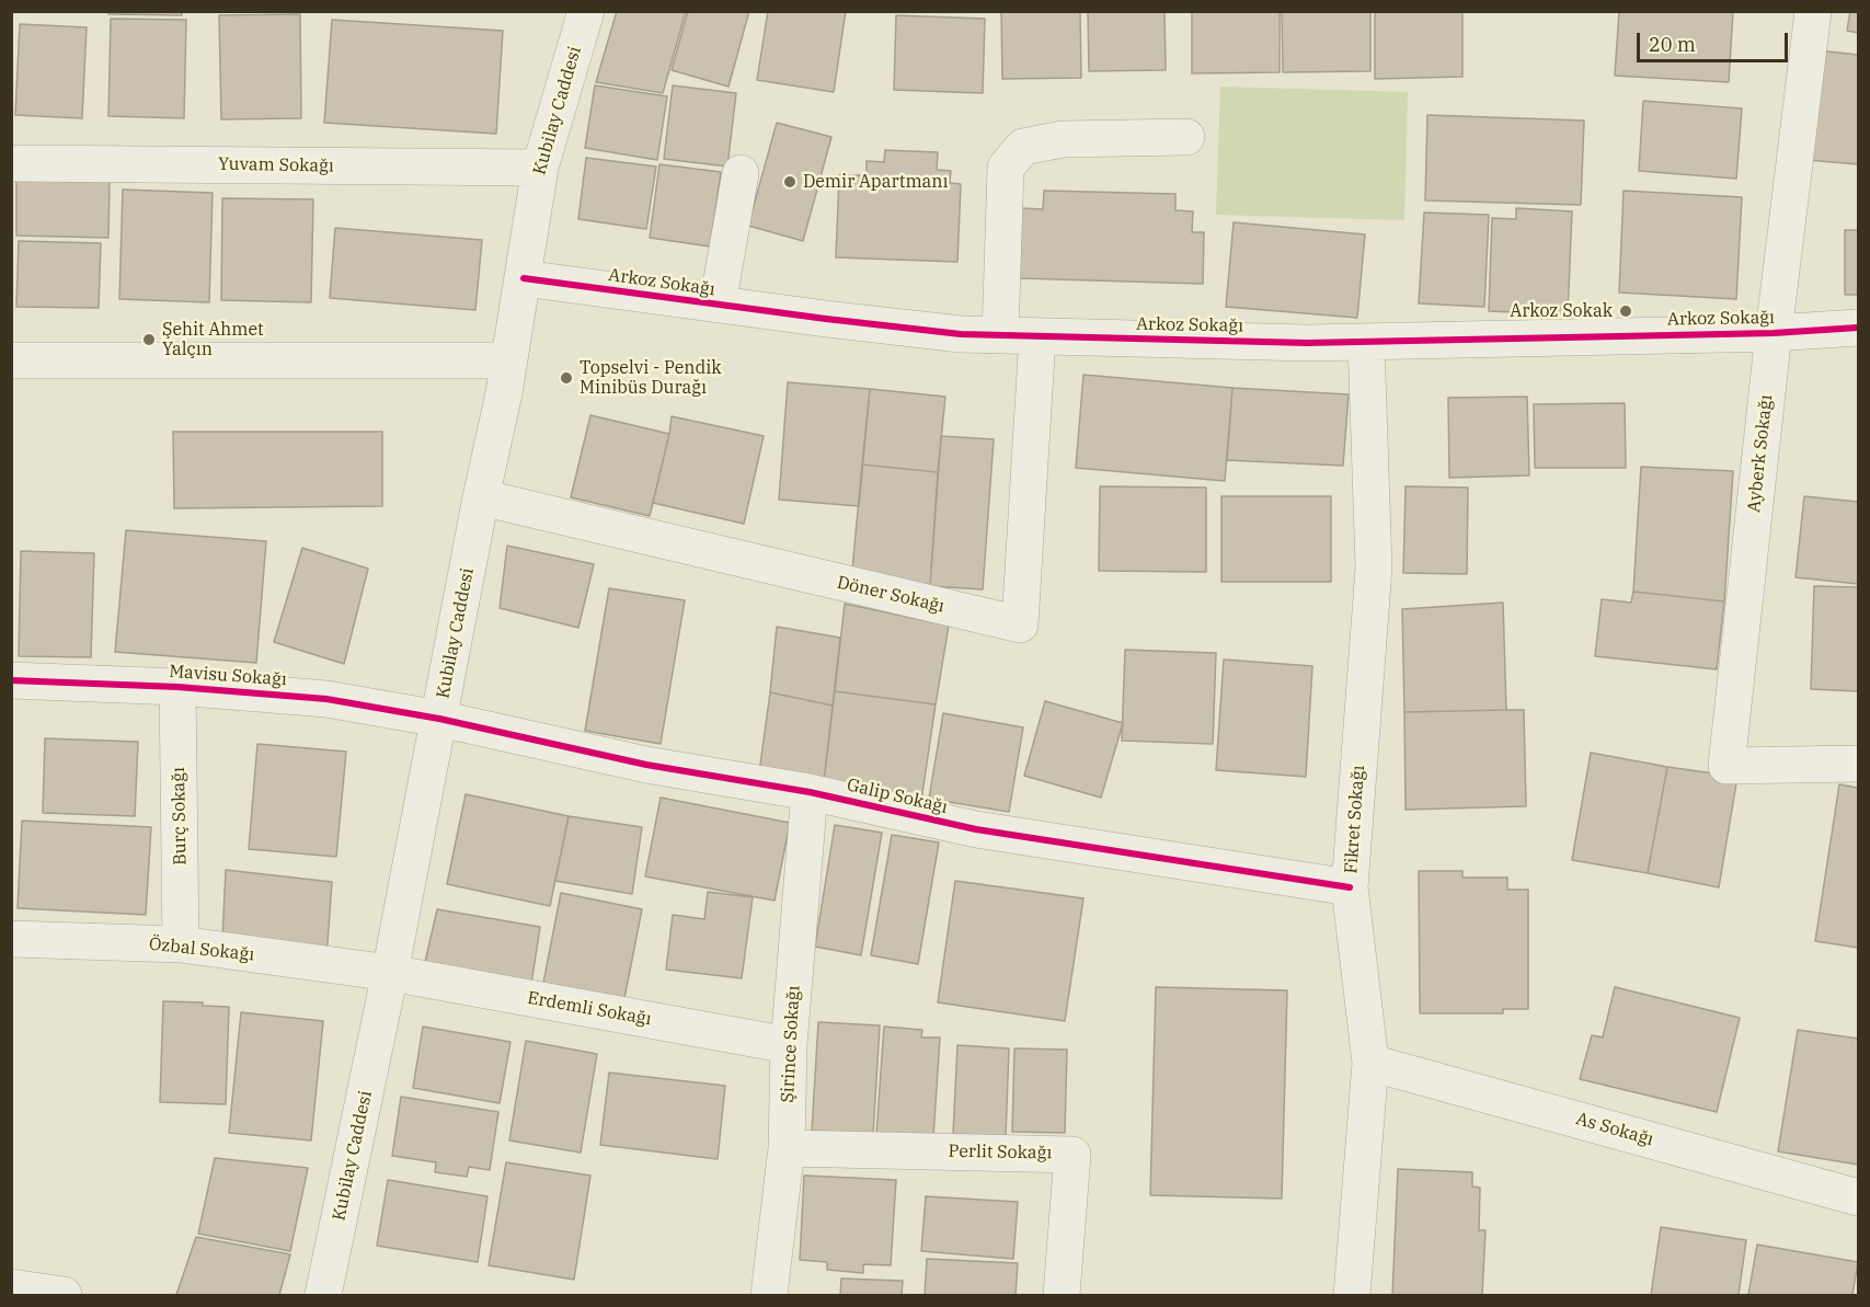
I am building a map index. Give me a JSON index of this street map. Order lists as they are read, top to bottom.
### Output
{
  "streets": {
    "street": [
      "Kubilay Caddesi",
      "Yuvam Sokağı",
      "Arkoz Sokağı",
      "Ayberk Sokağı",
      "Döner Sokağı",
      "Mavisu Sokağı",
      "Galip Sokağı",
      "Burç Sokağı",
      "Fikret Sokağı",
      "Özbal Sokağı",
      "Erdemli Sokağı",
      "Şirince Sokağı",
      "As Sokağı",
      "Perlit Sokağı"
    ]
  },
  "crossings": [
    ["Kubilay Caddesi", "Yuvam Sokağı"],
    ["Kubilay Caddesi", "Arkoz Sokağı"],
    ["Kubilay Caddesi", "Döner Sokağı"],
    ["Kubilay Caddesi", "Mavisu Sokağı"],
    ["Kubilay Caddesi", "Galip Sokağı"],
    ["Kubilay Caddesi", "Özbal Sokağı"],
    ["Kubilay Caddesi", "Erdemli Sokağı"],
    ["Arkoz Sokağı", "Ayberk Sokağı"],
    ["Arkoz Sokağı", "Döner Sokağı"],
    ["Arkoz Sokağı", "Fikret Sokağı"],
    ["Mavisu Sokağı", "Galip Sokağı"],
    ["Mavisu Sokağı", "Burç Sokağı"],
    ["Galip Sokağı", "Fikret Sokağı"],
    ["Galip Sokağı", "Şirince Sokağı"],
    ["Burç Sokağı", "Özbal Sokağı"],
    ["Fikret Sokağı", "As Sokağı"],
    ["Özbal Sokağı", "Erdemli Sokağı"],
    ["Erdemli Sokağı", "Şirince Sokağı"],
    ["Şirince Sokağı", "Perlit Sokağı"]
  ],
  "places": [
    "Demir Apartmanı",
    "Arkoz Sokak",
    "Şehit Ahmet Yalçın",
    "Topselvi - Pendik Minibüs Durağı"
  ],
  "scale_bar": "20 m"
}
